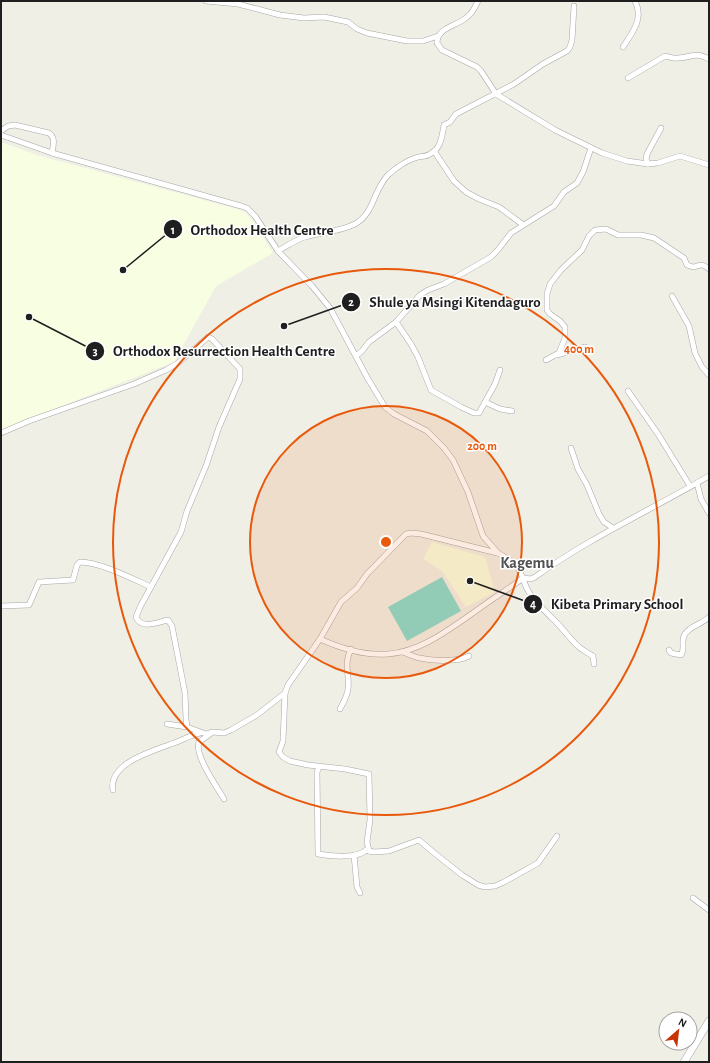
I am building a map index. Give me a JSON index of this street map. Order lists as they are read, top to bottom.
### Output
{
  "districts": ["Kagemu"],
  "places": [
    "Orthodox Health Centre",
    "Orthodox Resurrection Health Centre",
    "Shule ya Msingi Kitendaguro",
    "Kibeta Primary School"
  ],
  "north": "top right",
  "rings": ["400 m", "200 m"]
}
